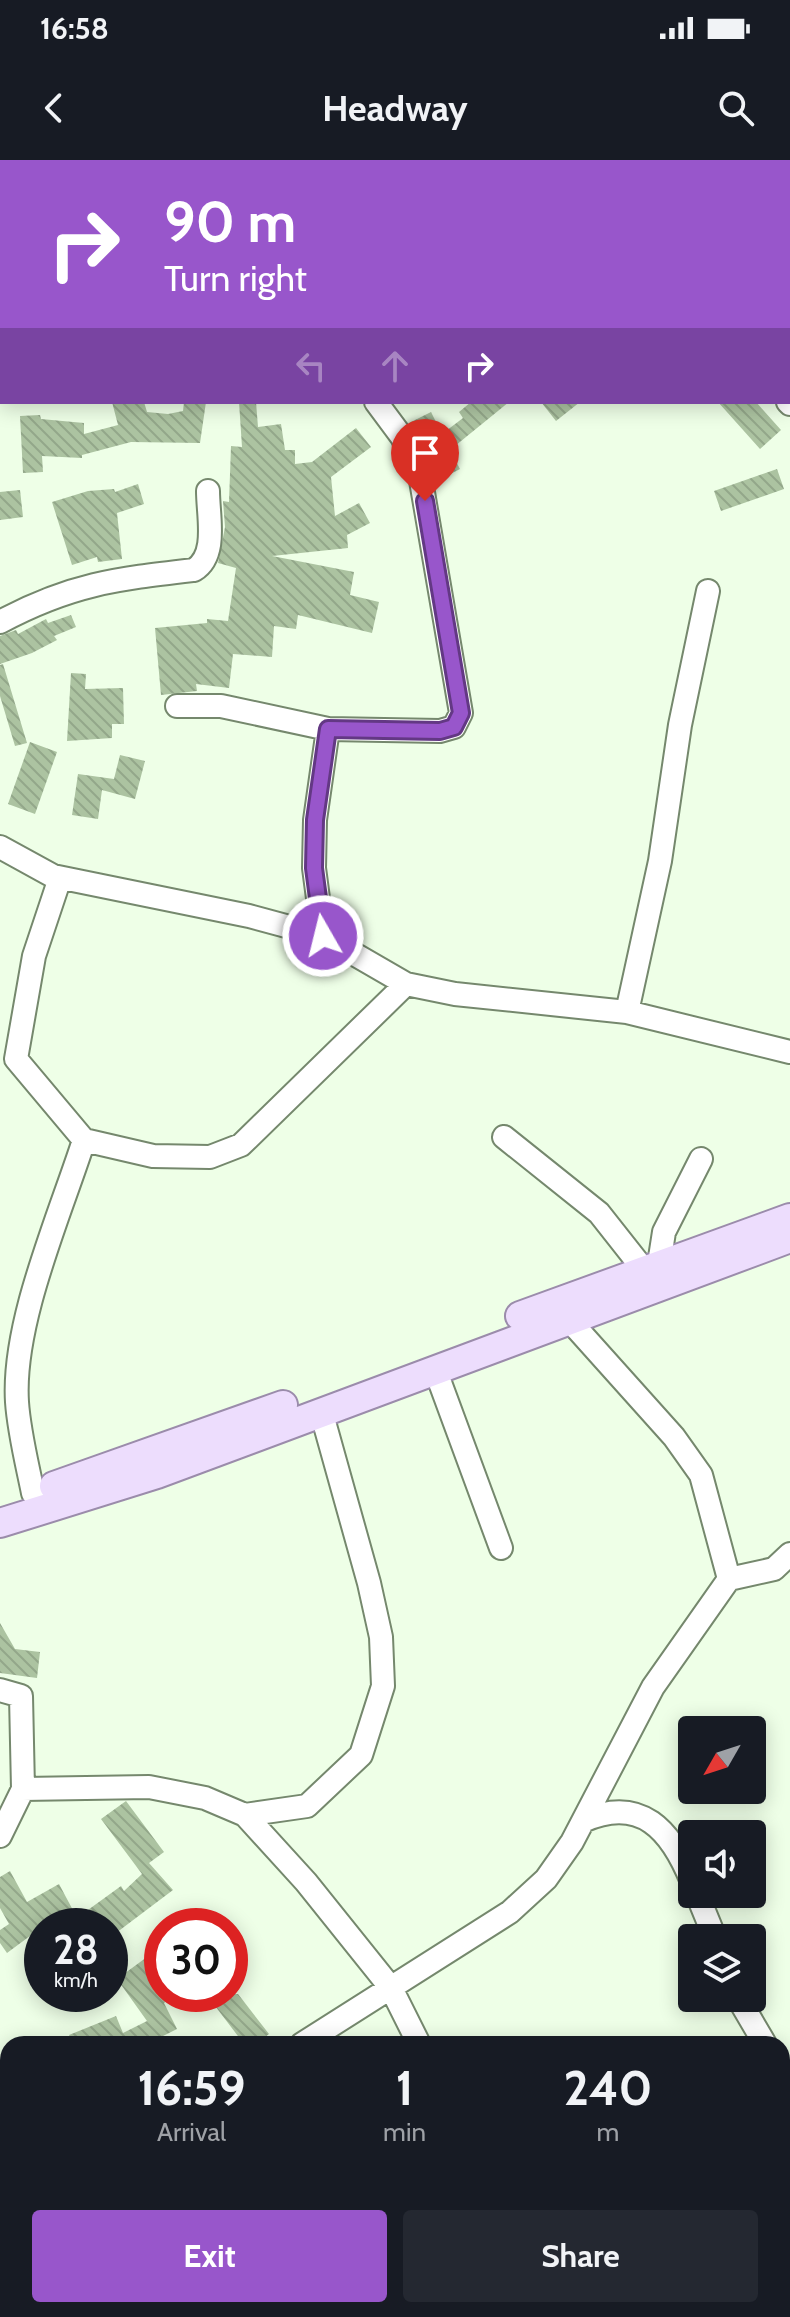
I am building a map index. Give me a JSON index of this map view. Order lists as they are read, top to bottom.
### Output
{
  "north": "bottom left",
  "page": {
    "status": "16:58",
    "header": "Headway",
    "turn": ["90 m", "Turn right"],
    "speed": "28 km/h",
    "limit": "30",
    "eta": [
      "16:59",
      "Arrival",
      "1",
      "min",
      "240",
      "m"
    ],
    "buttons": ["Exit", "Share"]
  }
}
